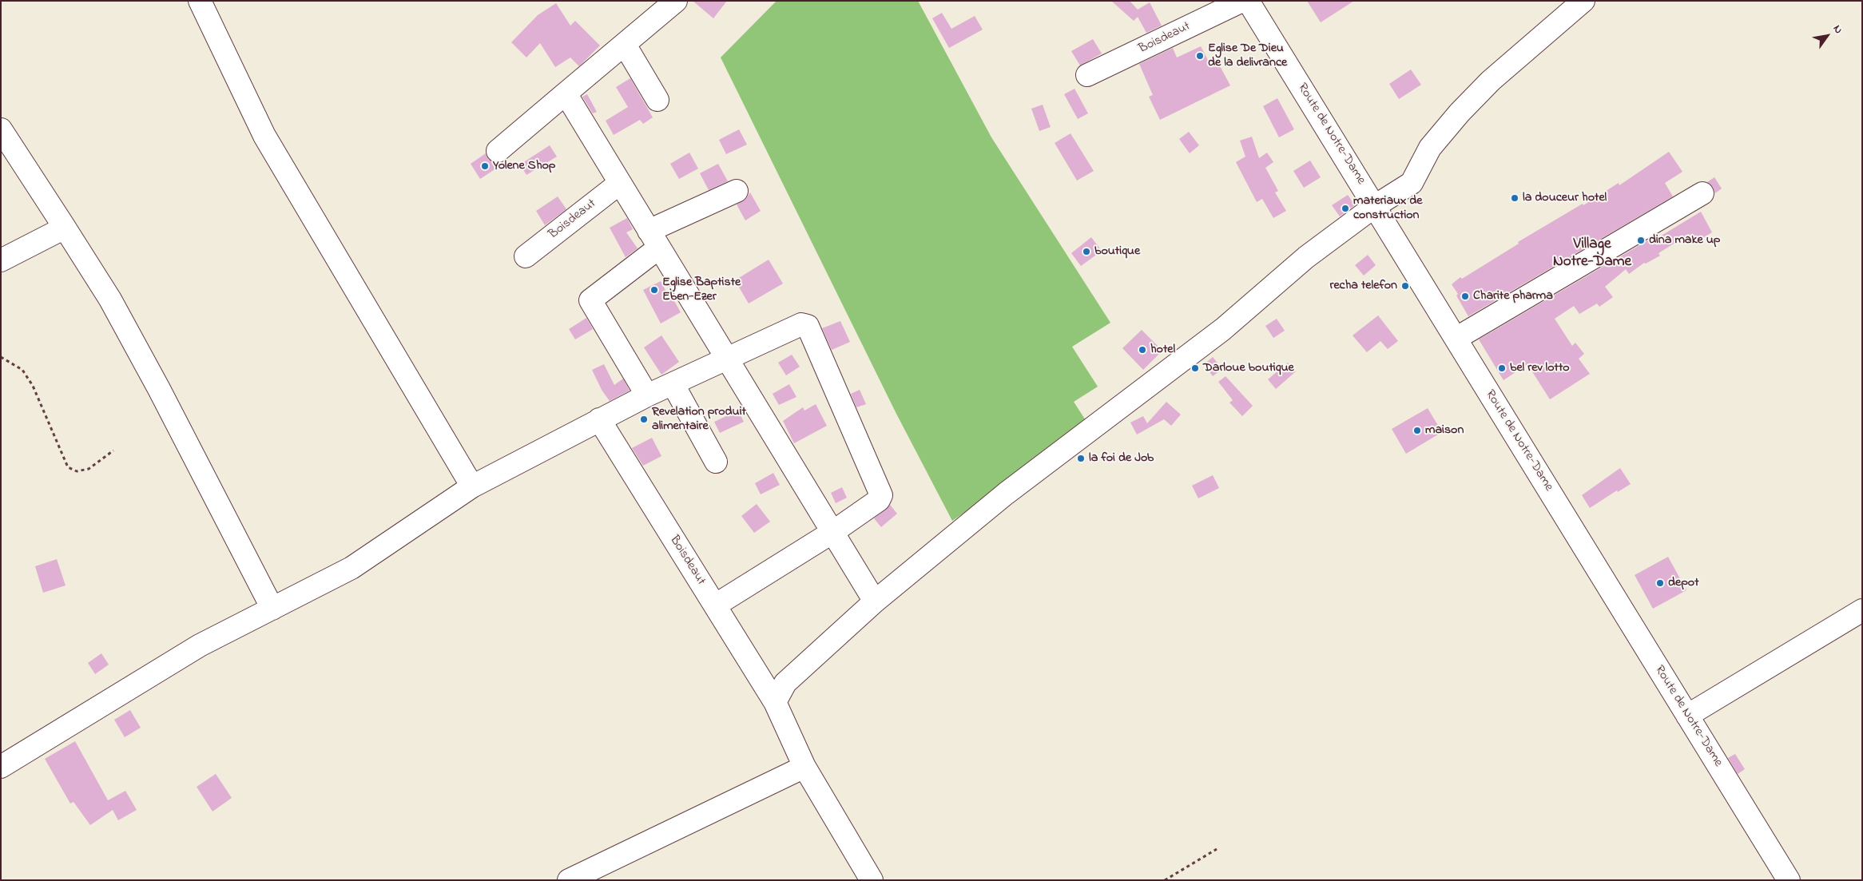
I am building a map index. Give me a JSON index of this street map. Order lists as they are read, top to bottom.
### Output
{
  "streets": {
    "street": ["Boisdeaut", "Route de Notre-Dame"]
  },
  "districts": ["Village Notre-Dame"],
  "places": [
    "Eglise De Dieu de la delivrance",
    "Yolene Shop",
    "la douceur hotel",
    "materiaux de construction",
    "dina make up",
    "boutique",
    "recha telefon",
    "Eglise Baptiste Eben-Ezer",
    "Charite pharma",
    "hotel",
    "Darloue boutique",
    "bel rev lotto",
    "Revelation produit alimentaire",
    "maison",
    "la foi de Job",
    "depot"
  ],
  "north": "top right"
}
